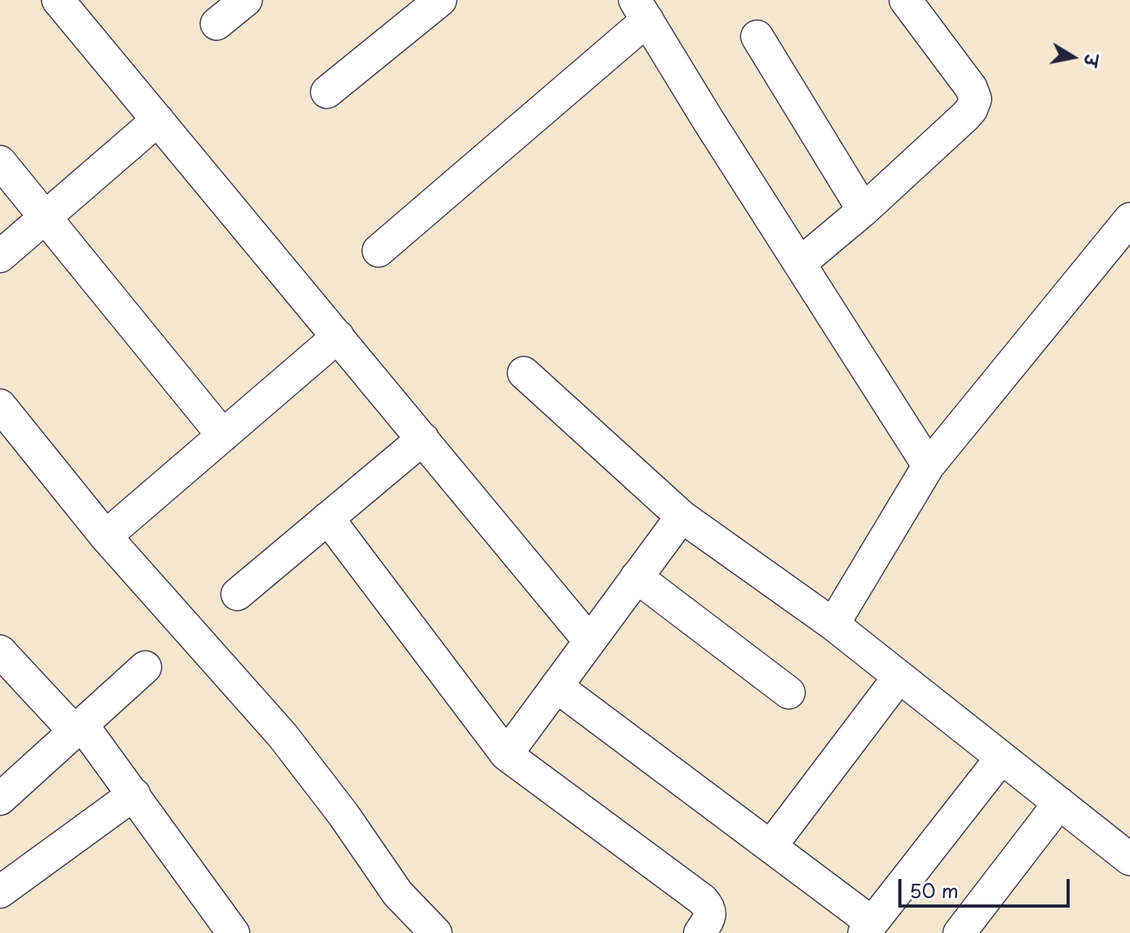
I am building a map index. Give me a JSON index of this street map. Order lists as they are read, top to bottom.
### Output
{
  "scale_bar": "50 m",
  "north": "right"
}
